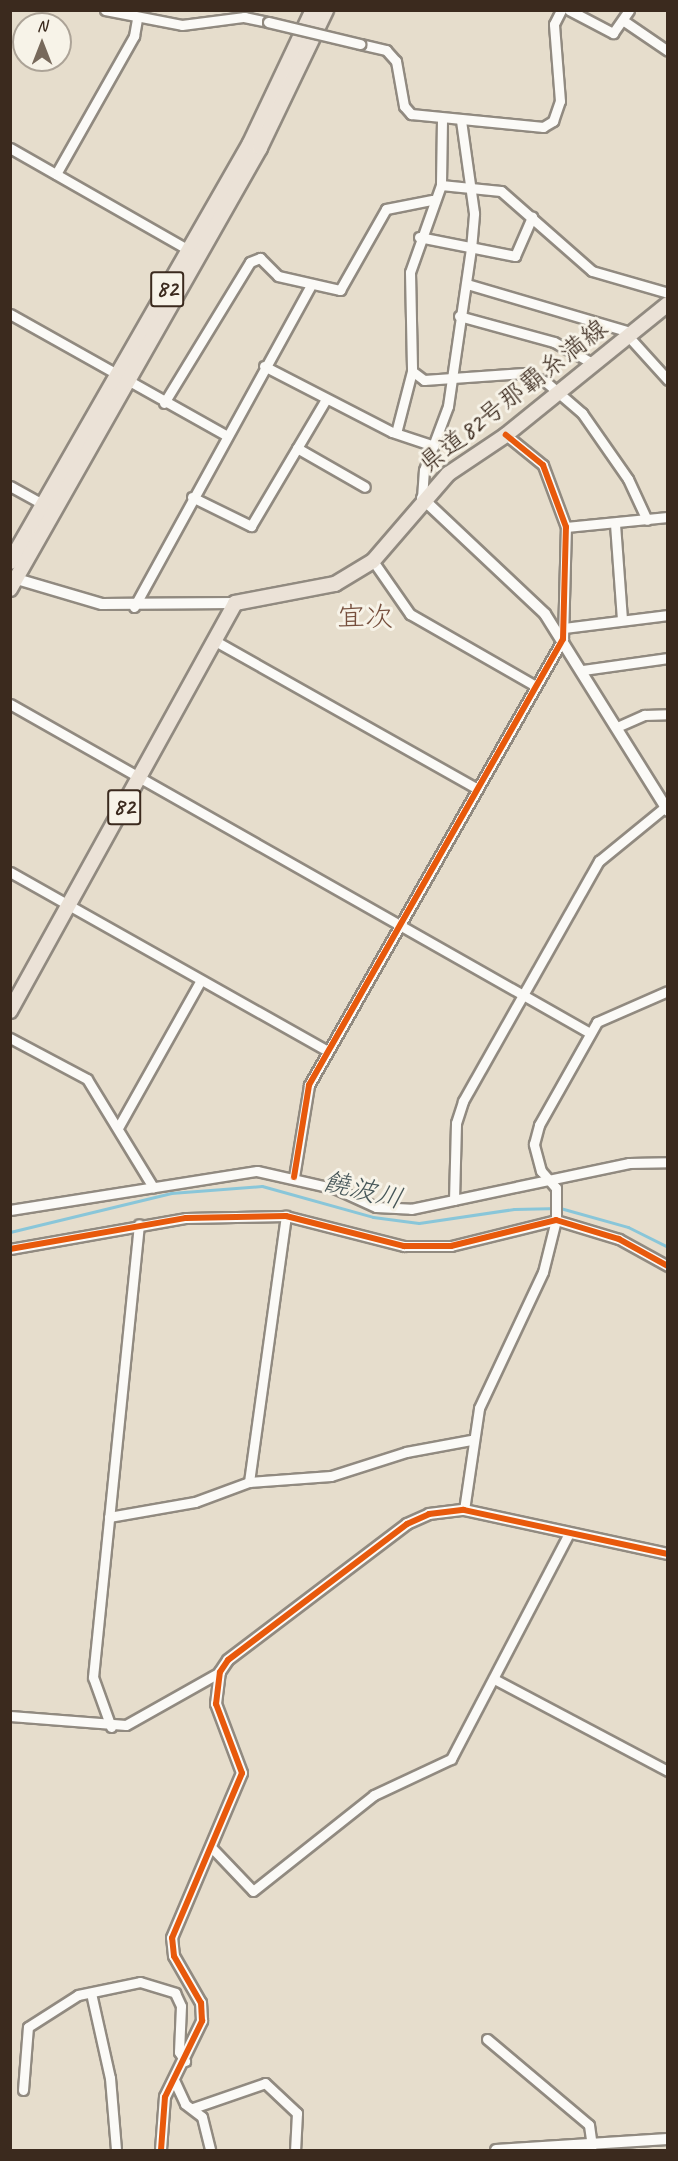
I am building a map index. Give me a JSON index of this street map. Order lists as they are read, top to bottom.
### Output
{
  "streets": {
    "main road": ["82", "県道82号那覇糸満線"]
  },
  "crossings": [
    ["82", "県道82号那覇糸満線"]
  ],
  "districts": ["宜次"],
  "water": ["饒波川"],
  "north": "top"
}
